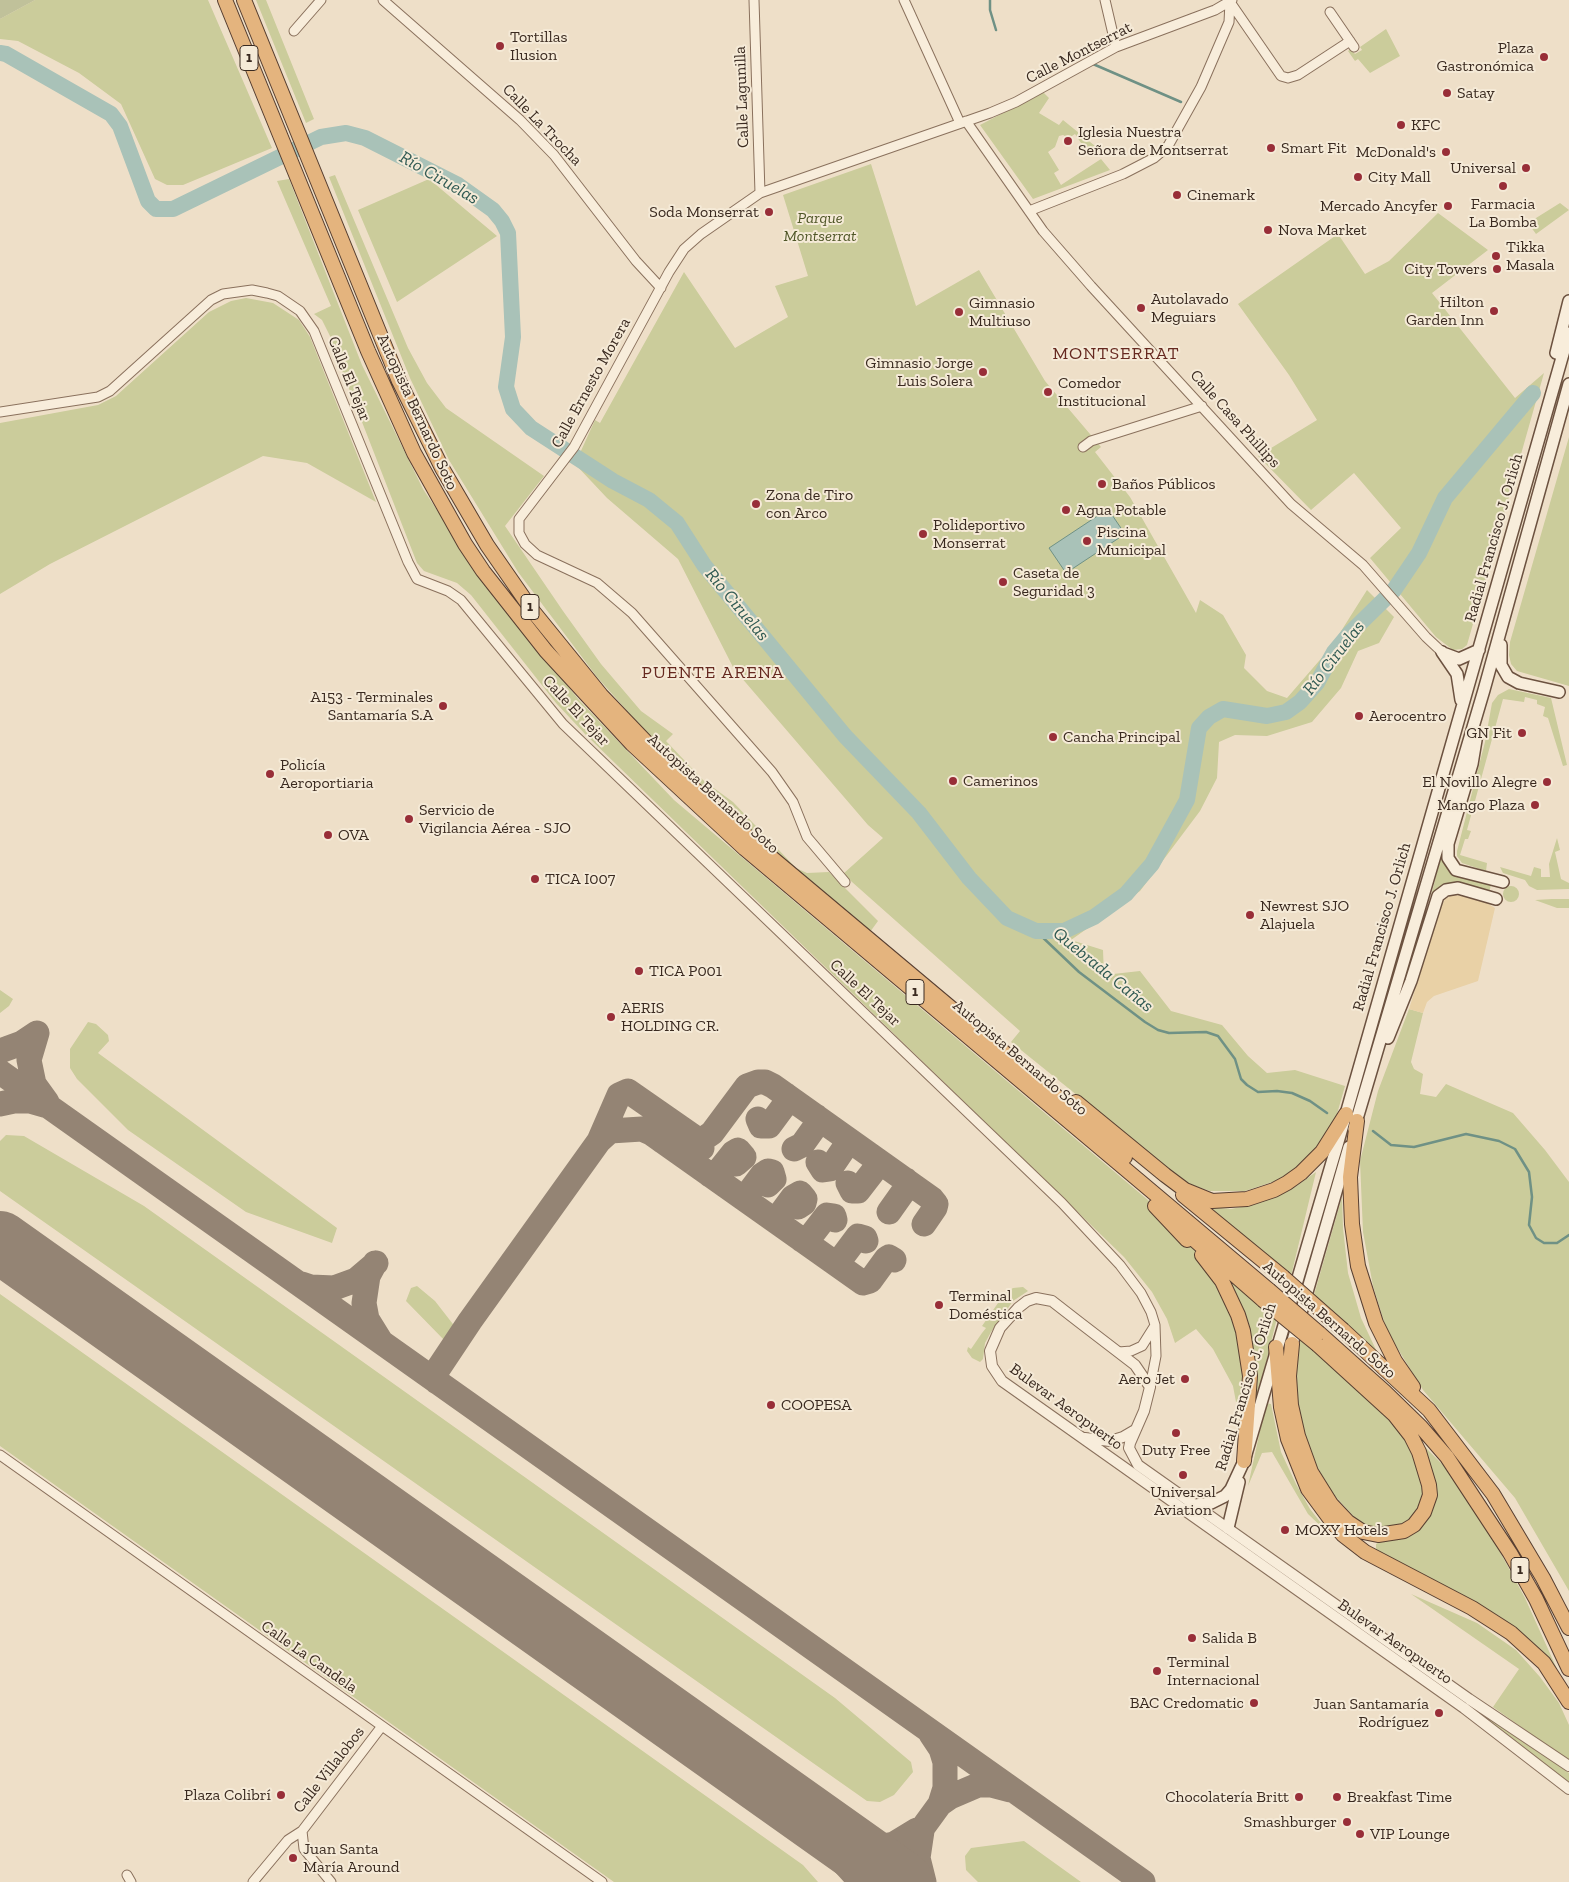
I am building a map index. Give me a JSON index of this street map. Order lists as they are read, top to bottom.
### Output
{
  "streets": {
    "highway": ["1", "Autopista Bernardo Soto"],
    "main road": ["Radial Francisco J. Orlich"],
    "street": [
      "Calle Montserrat",
      "Calle Lagunilla",
      "Calle La Trocha",
      "Calle El Tejar",
      "Calle Ernesto Morera",
      "Calle Casa Phillips",
      "Bulevar Aeropuerto",
      "Calle La Candela",
      "Calle Villalobos"
    ]
  },
  "crossings": [
    ["Calle Montserrat", "Calle Ernesto Morera"],
    ["Calle Montserrat", "Calle Casa Phillips"],
    ["1", "Autopista Bernardo Soto"],
    ["Calle Lagunilla", "Calle Ernesto Morera"],
    ["Calle La Trocha", "Calle Ernesto Morera"],
    ["Calle El Tejar", "Bulevar Aeropuerto"],
    ["Calle Ernesto Morera", "Calle Casa Phillips"],
    ["Radial Francisco J. Orlich", "Bulevar Aeropuerto"],
    ["Calle La Candela", "Calle Villalobos"]
  ],
  "districts": ["MONTSERRAT", "PUENTE ARENA"],
  "water": ["Río Ciruelas", "Quebrada Cañas"],
  "parks": ["Parque Montserrat"],
  "places": [
    "Tortillas Ilusion",
    "Plaza Gastronómica",
    "Satay",
    "KFC",
    "Iglesia Nuestra Señora de Montserrat",
    "Smart Fit",
    "McDonald's",
    "Universal",
    "City Mall",
    "Farmacia La Bomba",
    "Cinemark",
    "Mercado Ancyfer",
    "Soda Monserrat",
    "Nova Market",
    "Tikka Masala",
    "City Towers",
    "Autolavado Meguiars",
    "Hilton Garden Inn",
    "Gimnasio Multiuso",
    "Gimnasio Jorge Luis Solera",
    "Comedor Institucional",
    "Baños Públicos",
    "Zona de Tiro con Arco",
    "Agua Potable",
    "Polideportivo Monserrat",
    "Piscina Municipal",
    "Caseta de Seguridad 3",
    "A153 - Terminales Santamaría S.A",
    "Aerocentro",
    "GN Fit",
    "Cancha Principal",
    "Policía Aeroportiaria",
    "Camerinos",
    "El Novillo Alegre",
    "Mango Plaza",
    "Servicio de Vigilancia Aérea - SJO",
    "OVA",
    "TICA I007",
    "Newrest SJO Alajuela",
    "TICA P001",
    "AERIS HOLDING CR.",
    "Terminal Doméstica",
    "Aero Jet",
    "COOPESA",
    "Duty Free",
    "Universal Aviation",
    "MOXY Hotels",
    "Salida B",
    "Terminal Internacional",
    "BAC Credomatic",
    "Juan Santamaría Rodríguez",
    "Plaza Colibrí",
    "Chocolatería Britt",
    "Breakfast Time",
    "Smashburger",
    "VIP Lounge",
    "Juan Santa María Around"
  ]
}
